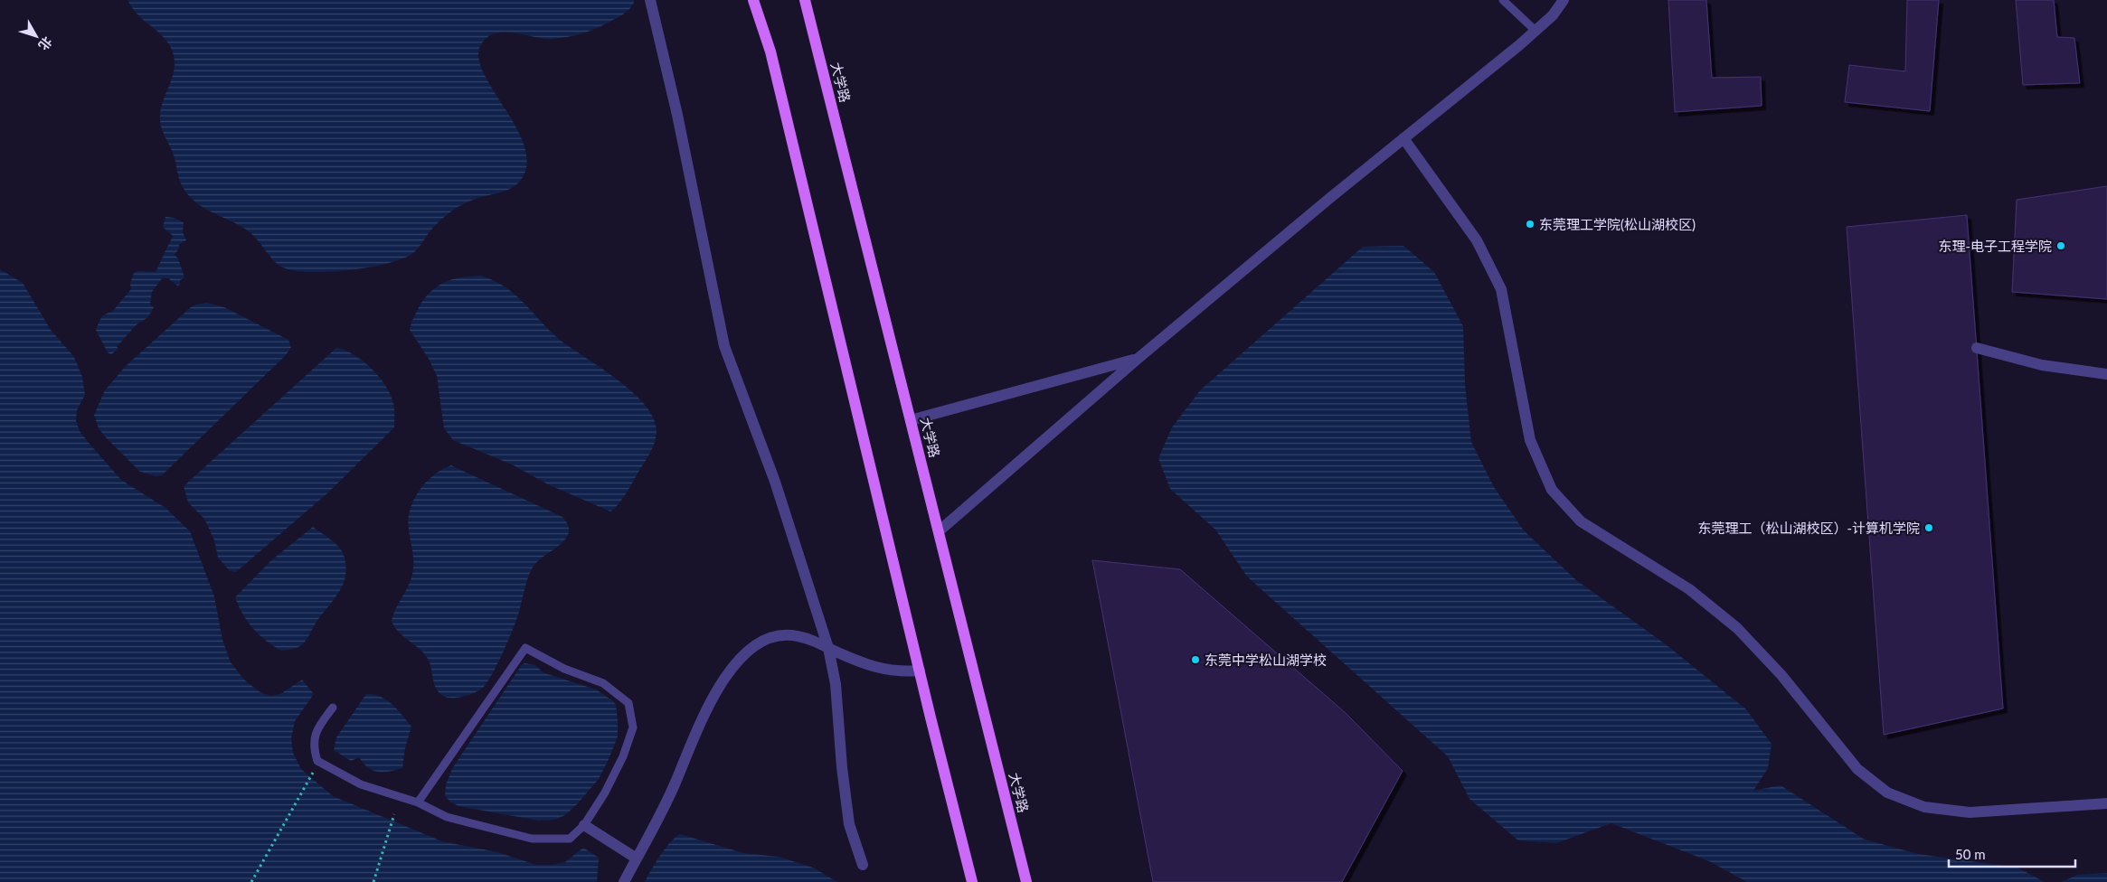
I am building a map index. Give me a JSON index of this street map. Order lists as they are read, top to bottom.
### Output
{
  "streets": {
    "main road": ["大学路"]
  },
  "places": [
    "东莞理工学院(松山湖校区)",
    "东理-电子工程学院",
    "东莞理工（松山湖校区）-计算机学院",
    "东莞中学松山湖学校"
  ],
  "scale_bar": "50 m",
  "north": "bottom right"
}
